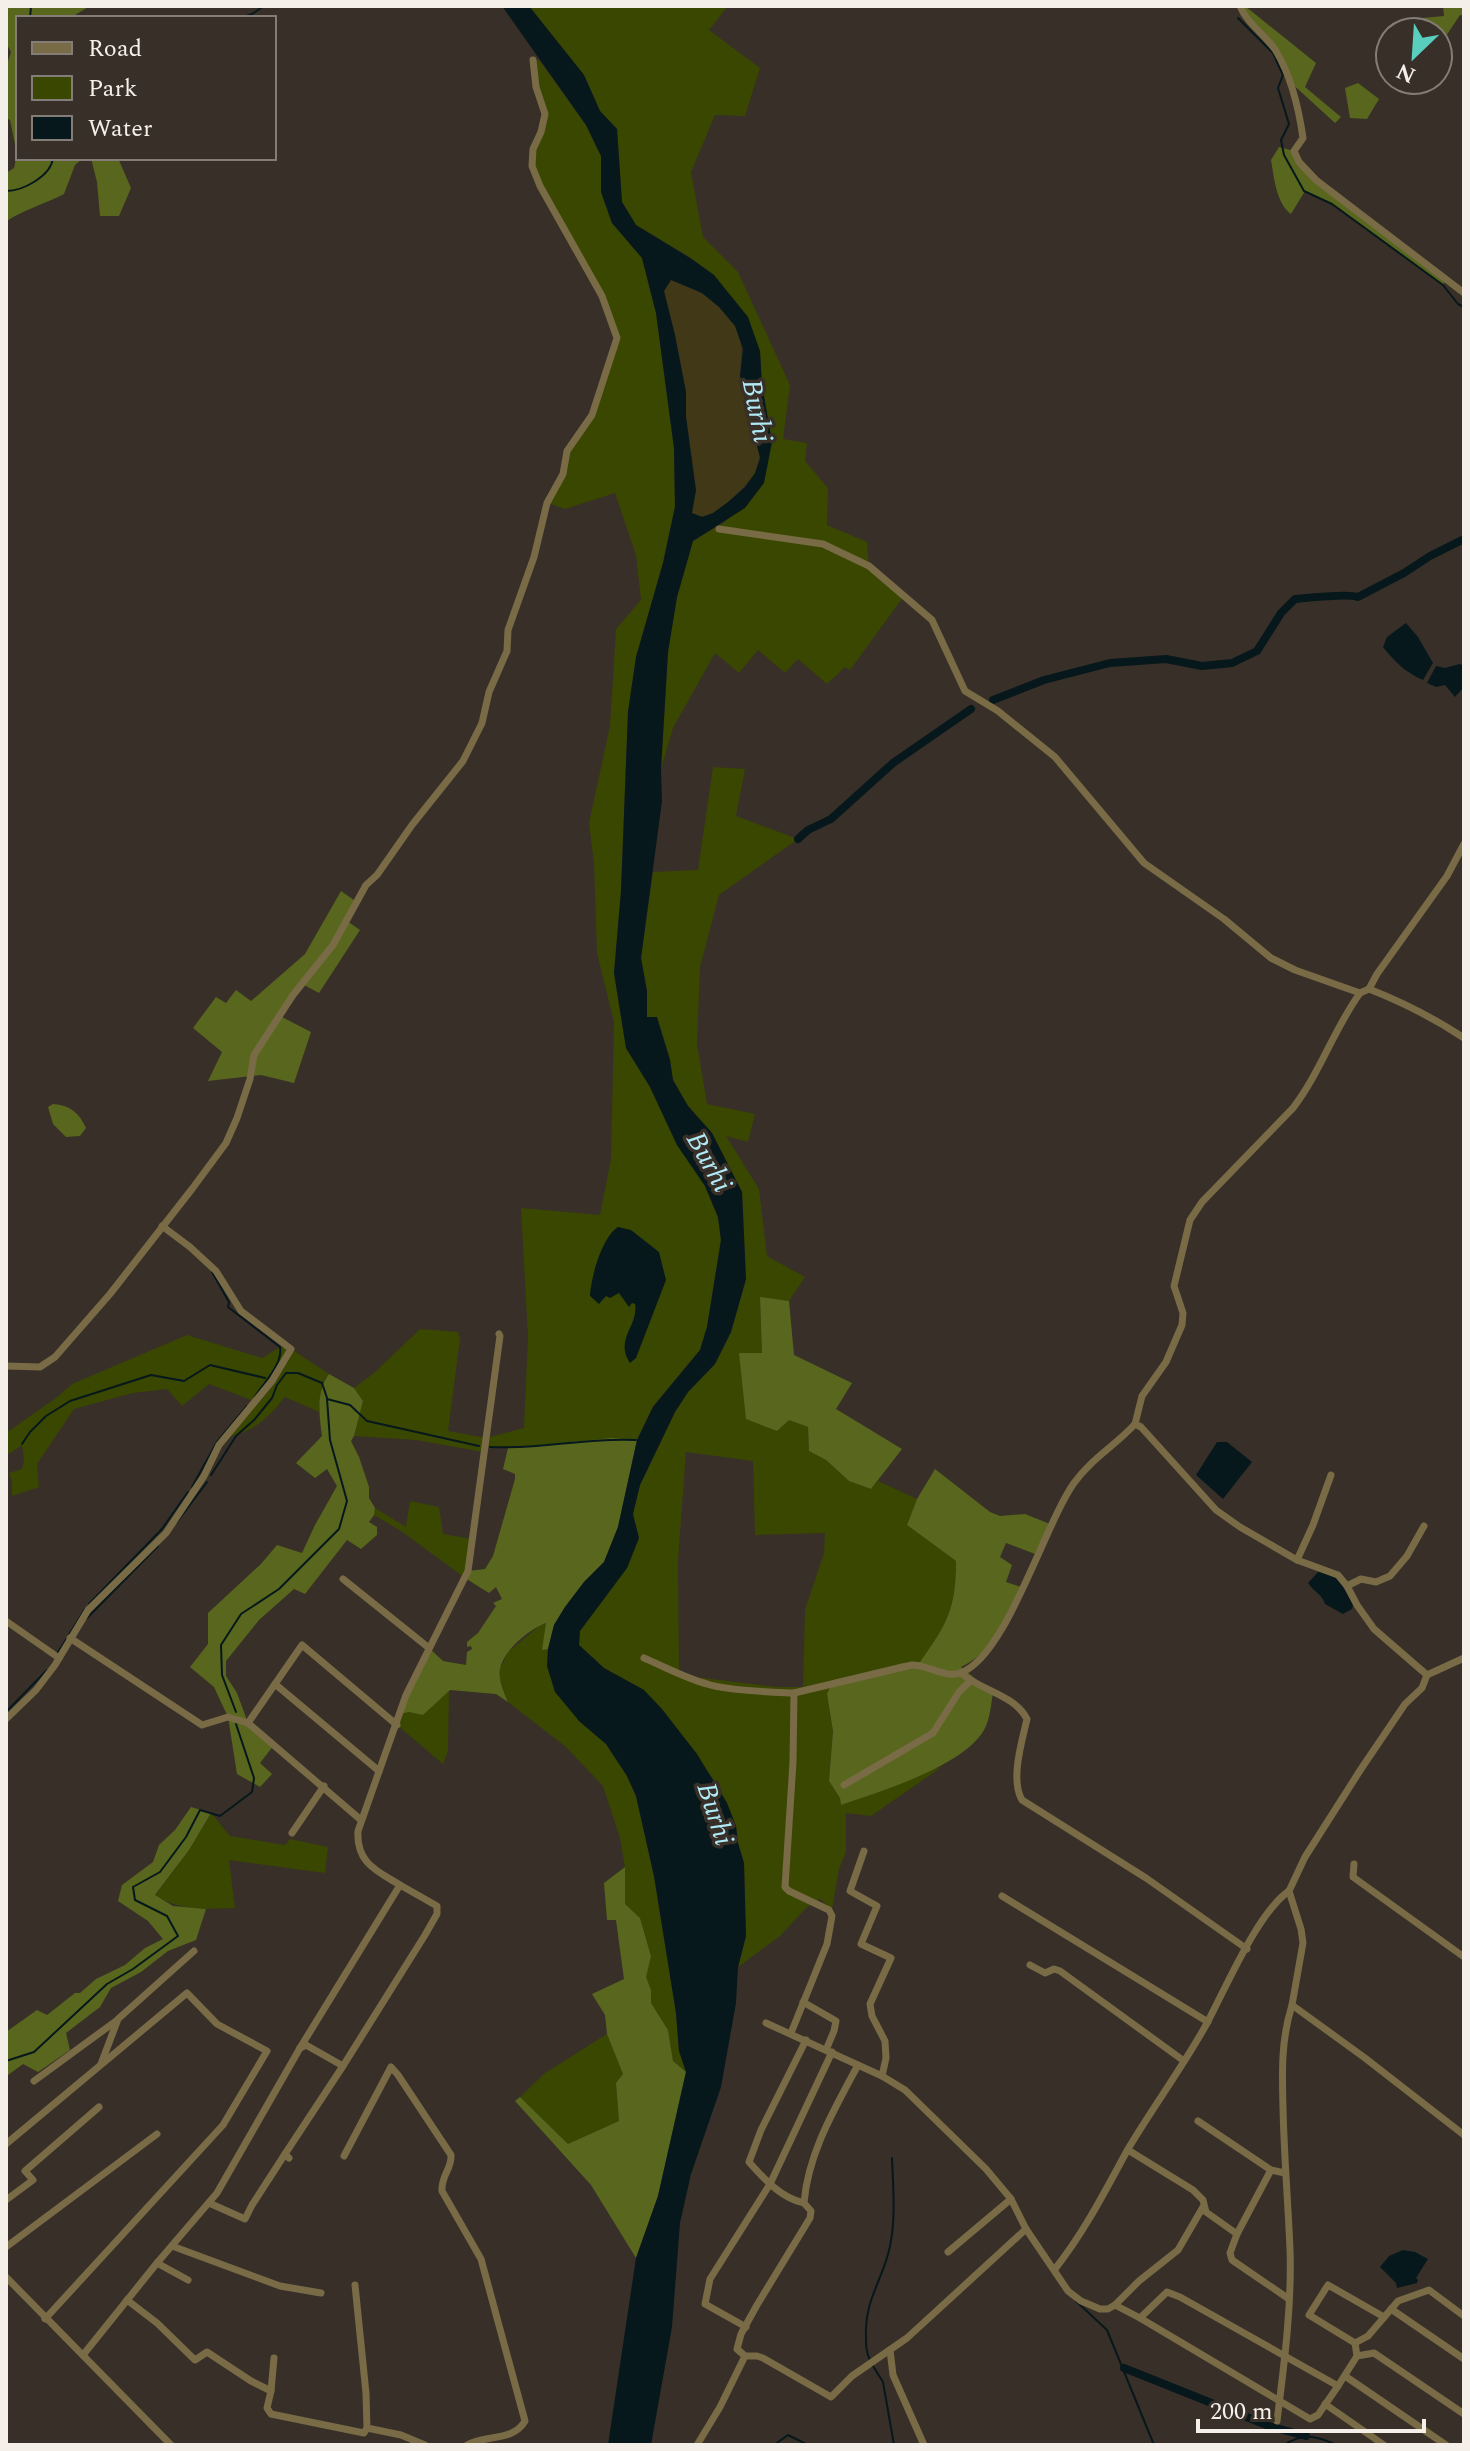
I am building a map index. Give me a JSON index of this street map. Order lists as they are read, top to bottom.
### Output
{
  "water": ["Burhi"],
  "legend": ["Road", "Park", "Water"],
  "scale_bar": "200 m",
  "north": "bottom left"
}
